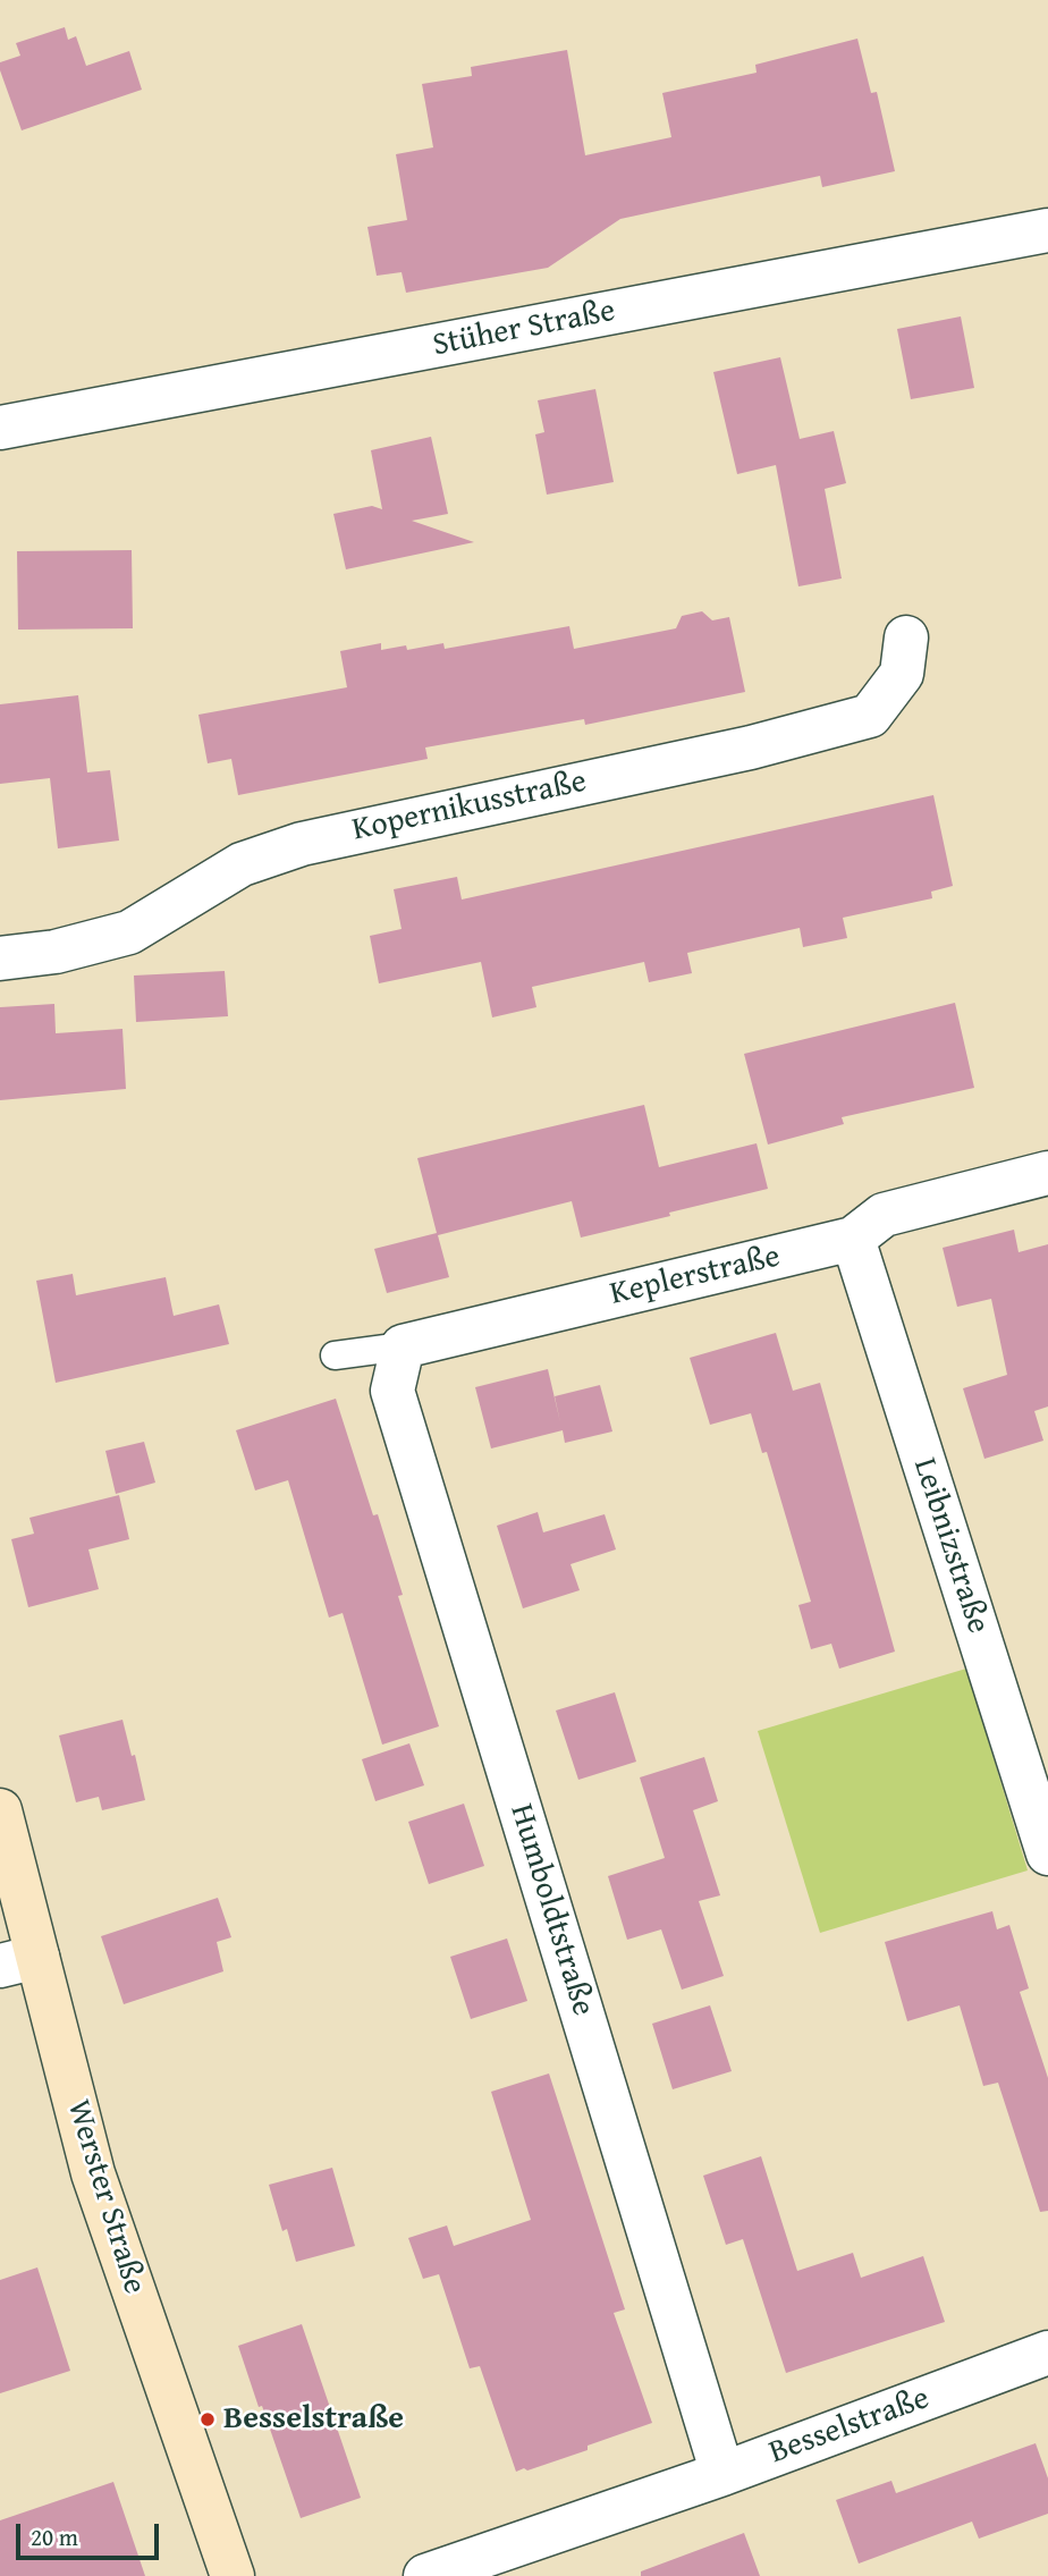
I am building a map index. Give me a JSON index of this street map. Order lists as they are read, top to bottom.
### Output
{
  "streets": {
    "main road": ["Werster Straße"],
    "street": [
      "Stüher Straße",
      "Kopernikusstraße",
      "Keplerstraße",
      "Leibnizstraße",
      "Humboldtstraße",
      "Besselstraße"
    ]
  },
  "crossings": [
    ["Keplerstraße", "Leibnizstraße"],
    ["Keplerstraße", "Humboldtstraße"],
    ["Humboldtstraße", "Besselstraße"]
  ],
  "places": ["Besselstraße"],
  "scale_bar": "20 m"
}
